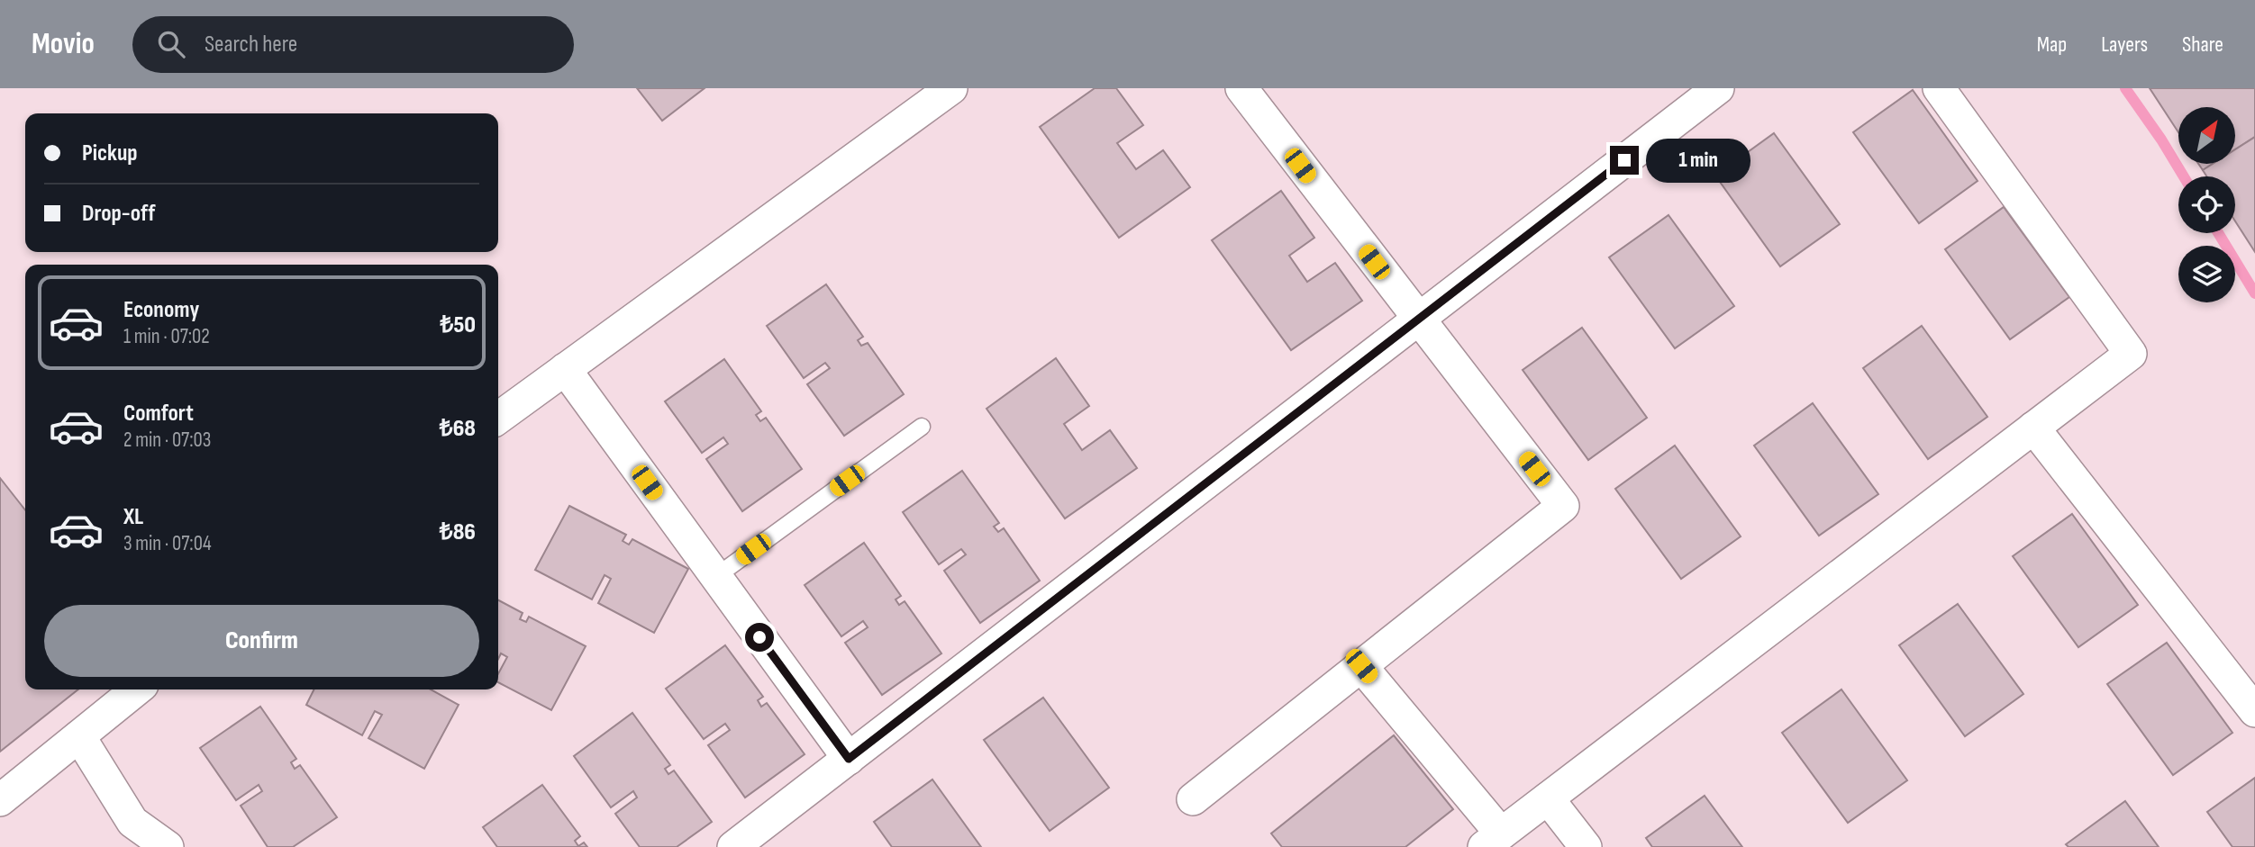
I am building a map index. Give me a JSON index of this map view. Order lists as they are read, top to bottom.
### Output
{
  "north": "top right",
  "page": {
    "header": "Movio",
    "search": "Search here",
    "nav": ["Map", "Layers", "Share"],
    "banner": ["Pickup", "Drop-off"],
    "bubble": "1 min",
    "list": [
      {
        "name": "Economy",
        "note": "1 min · 07:02",
        "value": "₺50"
      },
      {
        "name": "Comfort",
        "note": "2 min · 07:03",
        "value": "₺68"
      },
      {
        "name": "XL",
        "note": "3 min · 07:04",
        "value": "₺86"
      }
    ],
    "buttons": "Confirm"
  }
}
